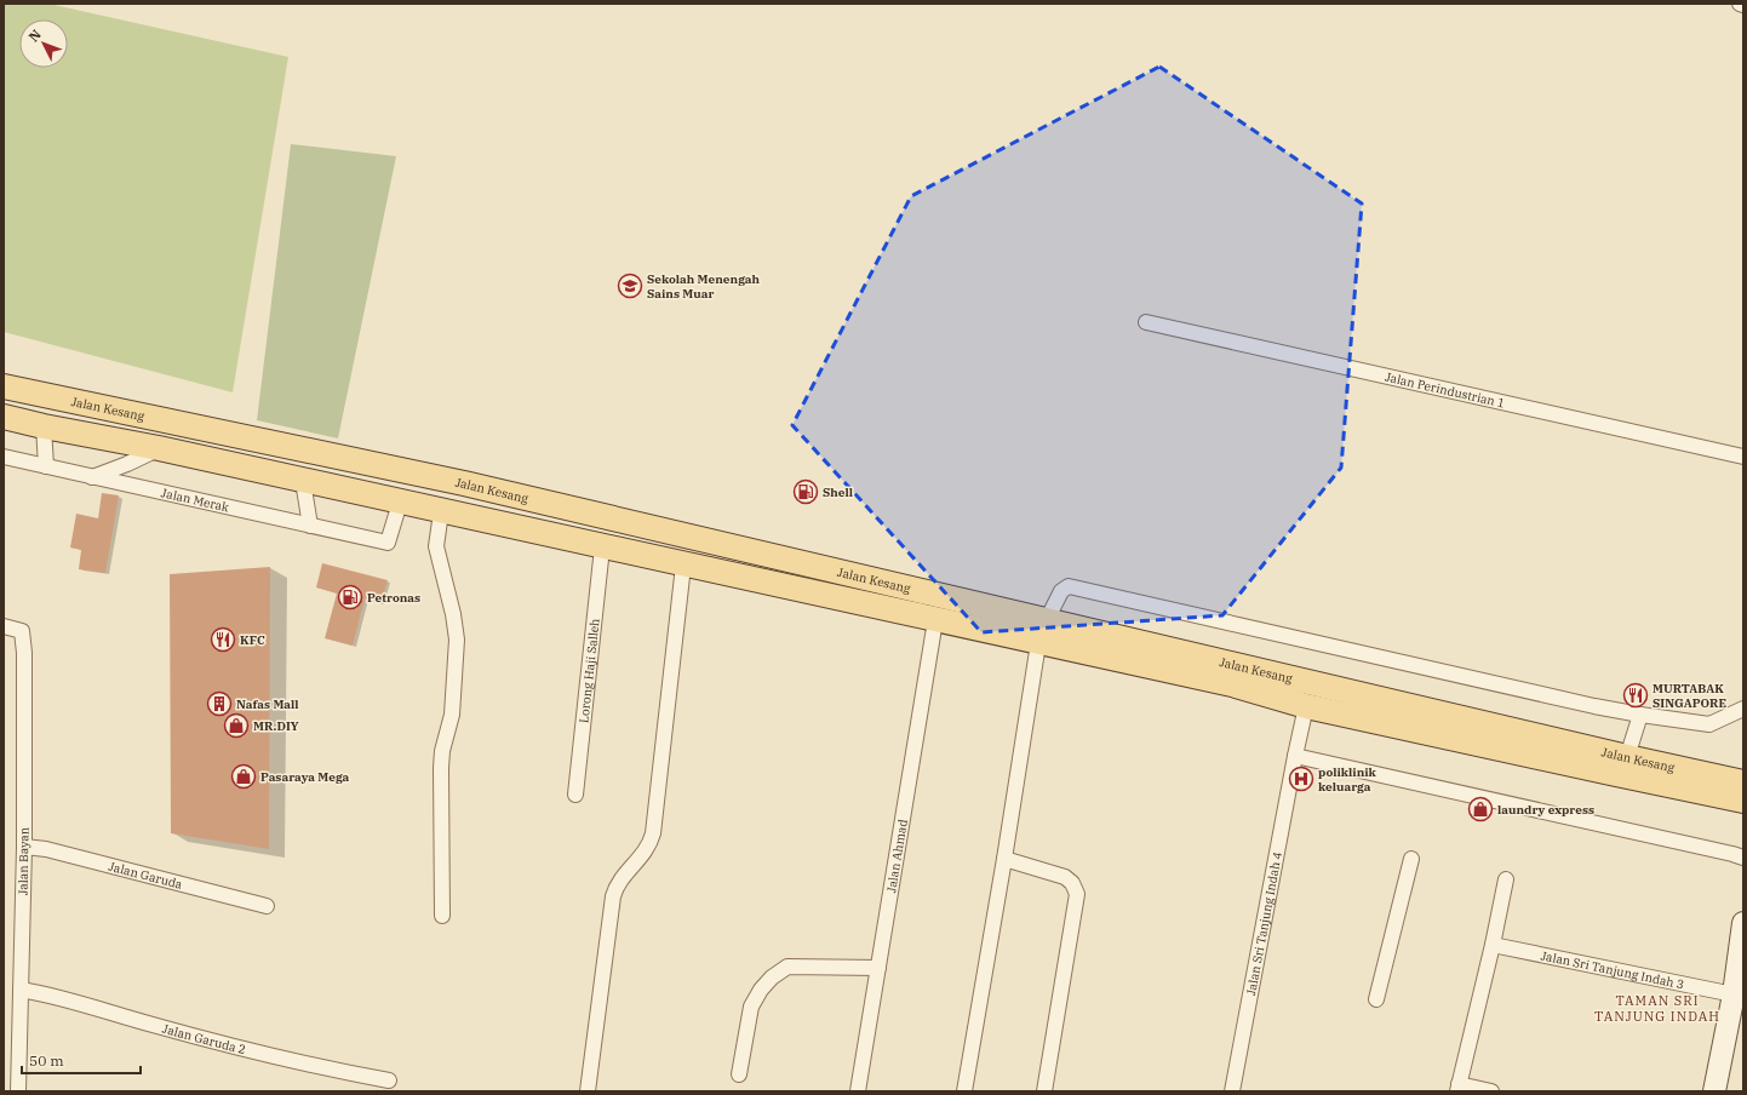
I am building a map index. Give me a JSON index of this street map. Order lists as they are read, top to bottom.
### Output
{
  "streets": {
    "main road": ["Jalan Kesang"],
    "street": [
      "Jalan Perindustrian 1",
      "Jalan Merak",
      "Lorong Haji Salleh",
      "Jalan Ahmad",
      "Jalan Bayan",
      "Jalan Garuda",
      "Jalan Sri Tanjung Indah 4",
      "Jalan Sri Tanjung Indah 3",
      "Jalan Garuda 2"
    ]
  },
  "crossings": [
    ["Jalan Kesang", "Jalan Merak"],
    ["Jalan Kesang", "Lorong Haji Salleh"],
    ["Jalan Kesang", "Jalan Ahmad"],
    ["Jalan Kesang", "Jalan Sri Tanjung Indah 4"],
    ["Jalan Bayan", "Jalan Garuda"],
    ["Jalan Bayan", "Jalan Garuda 2"]
  ],
  "districts": ["TAMAN SRI TANJUNG INDAH"],
  "places": {
    "school or university": ["Sekolah Menengah Sains Muar"],
    "fuel station": ["Shell", "Petronas"],
    "restaurant": ["KFC", "MURTABAK SINGAPORE"],
    "building": ["Nafas Mall"],
    "shop": ["MR.DIY", "Pasaraya Mega", "laundry express"],
    "hospital": ["poliklinik keluarga"]
  },
  "scale_bar": "50 m",
  "north": "top left"
}
